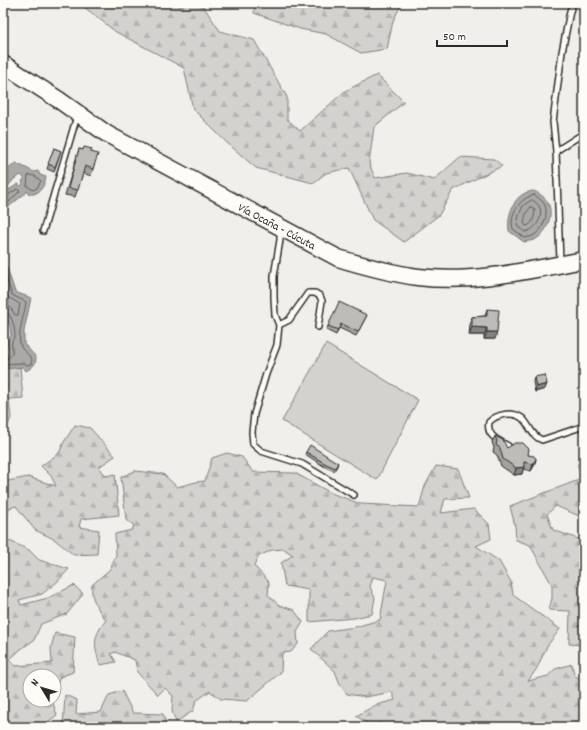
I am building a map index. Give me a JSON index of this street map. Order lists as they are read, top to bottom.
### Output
{
  "streets": {
    "main road": ["Vía Ocaña - Cúcuta"]
  },
  "scale_bar": "50 m",
  "north": "top left"
}
